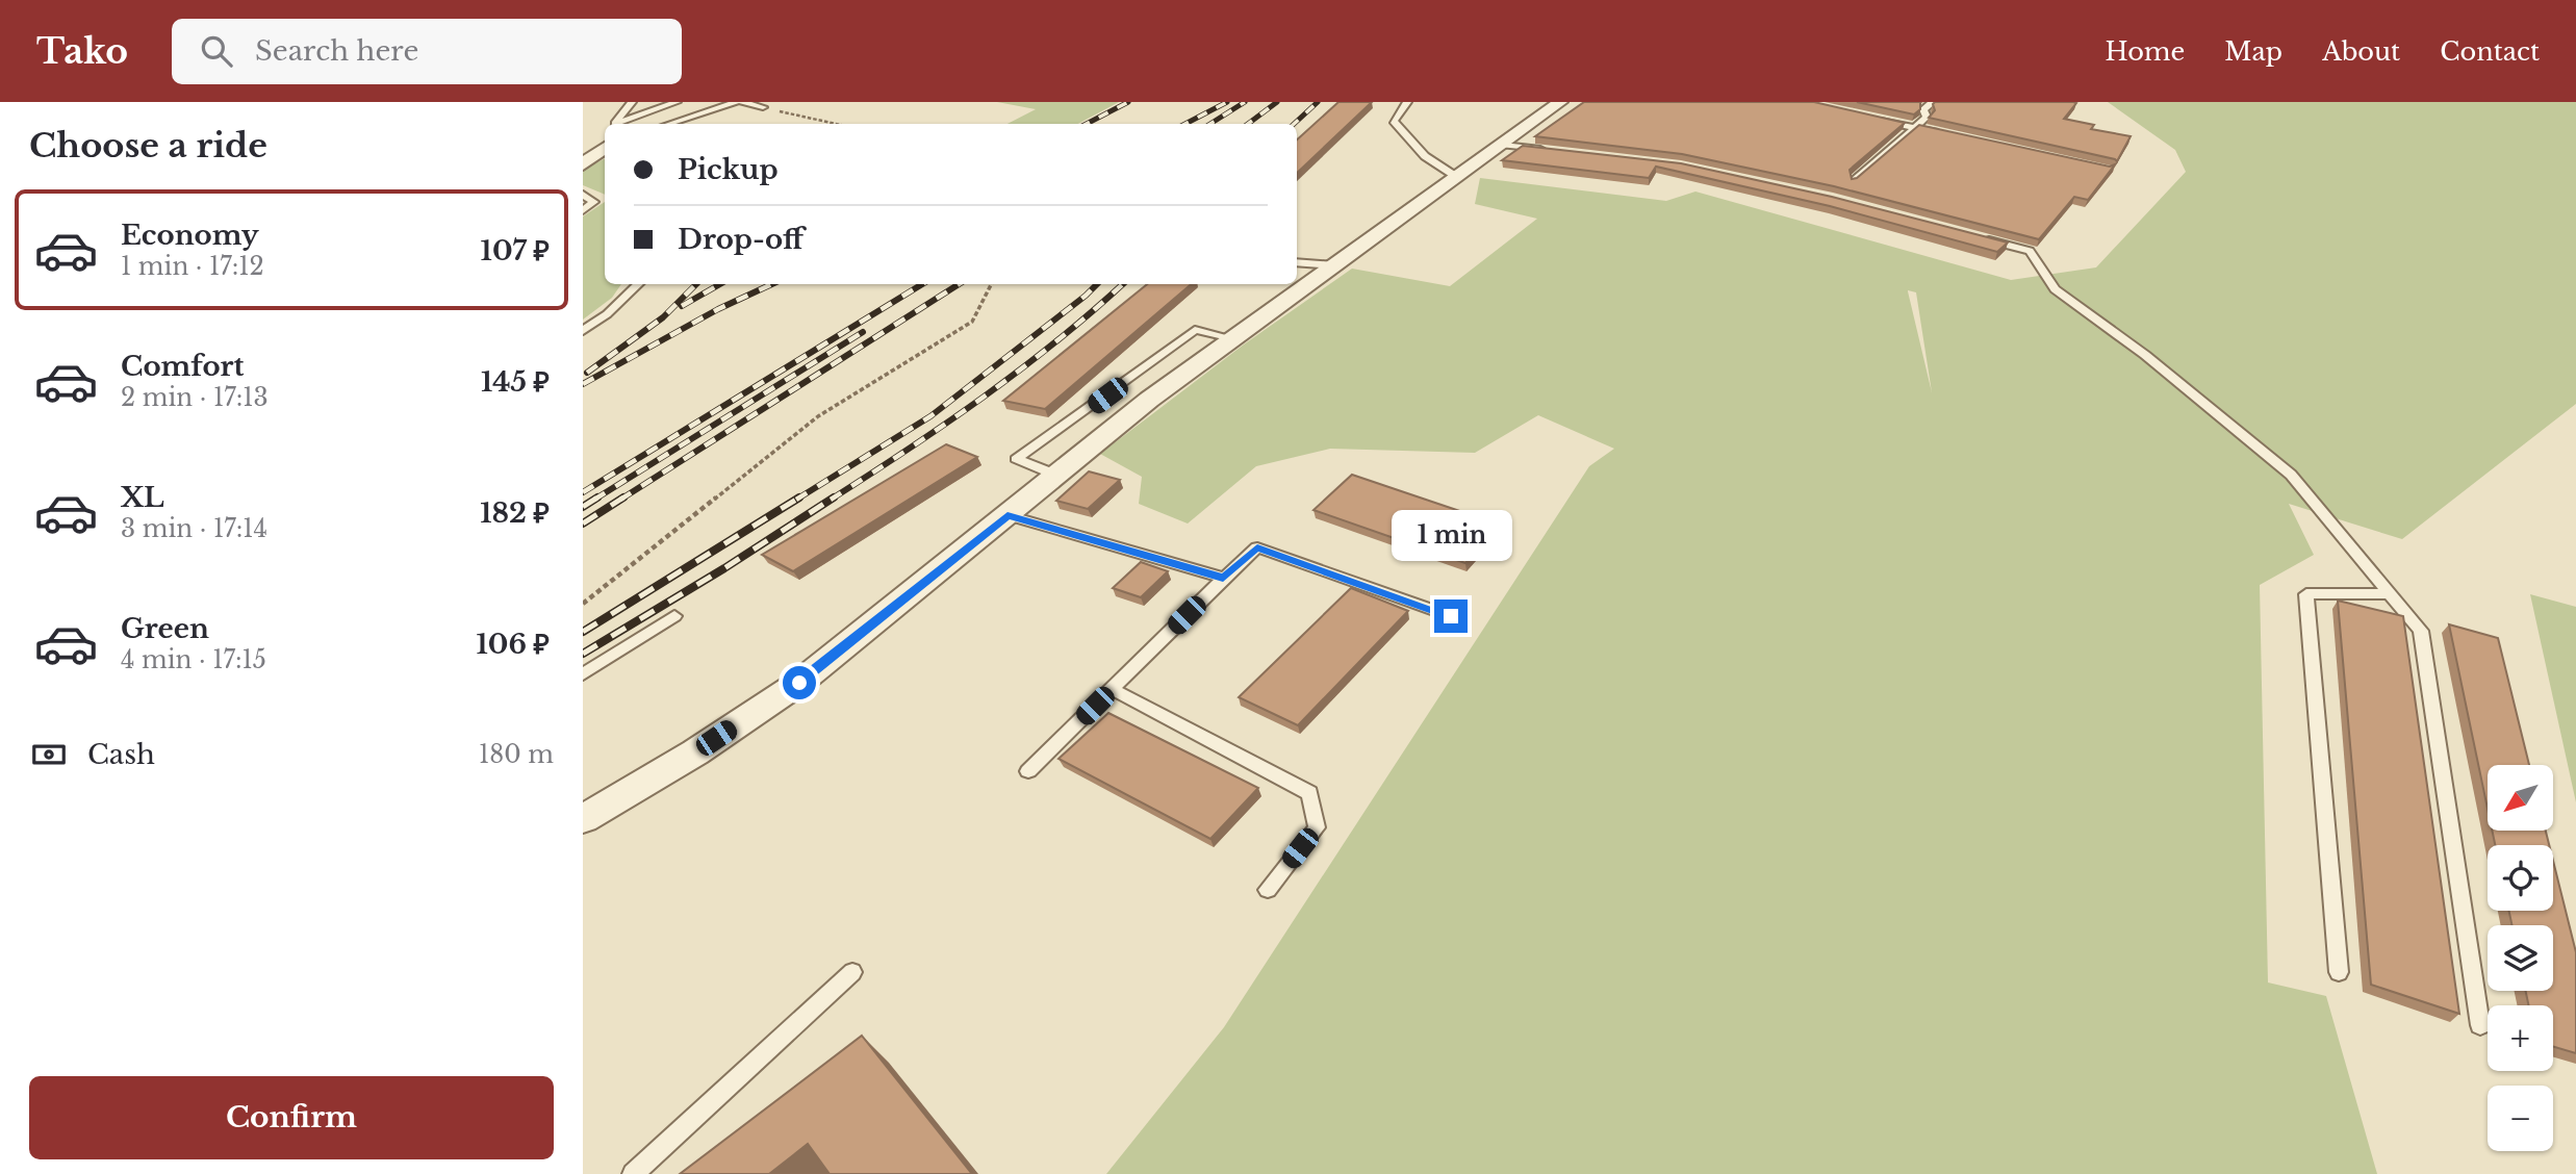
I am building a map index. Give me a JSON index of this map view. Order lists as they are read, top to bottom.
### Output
{
  "north": "bottom left",
  "page": {
    "header": "Tako",
    "search": "Search here",
    "nav": [
      "Home",
      "Map",
      "About",
      "Contact"
    ],
    "heading": "Choose a ride",
    "banner": ["Pickup", "Drop-off"],
    "list": [
      {
        "name": "Economy",
        "note": "1 min · 17:12",
        "value": "107 ₽"
      },
      {
        "name": "Comfort",
        "note": "2 min · 17:13",
        "value": "145 ₽"
      },
      {
        "name": "XL",
        "note": "3 min · 17:14",
        "value": "182 ₽"
      },
      {
        "name": "Green",
        "note": "4 min · 17:15",
        "value": "106 ₽"
      }
    ],
    "bubble": "1 min",
    "pay": ["Cash", "180 m"],
    "map_buttons": ["+", "−"],
    "buttons": "Confirm"
  }
}
